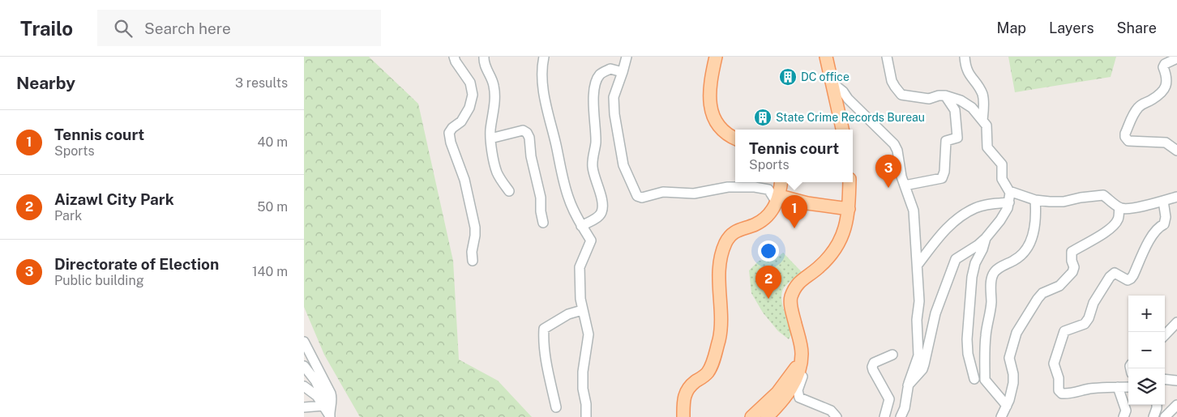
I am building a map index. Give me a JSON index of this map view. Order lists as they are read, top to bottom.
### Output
{
  "places": {
    "building": ["DC office", "State Crime Records Bureau"]
  },
  "page": {
    "header": "Trailo",
    "search": "Search here",
    "nav": ["Map", "Layers", "Share"],
    "heading": ["Nearby", "3 results"],
    "list": [
      {
        "mark": "1",
        "name": "Tennis court",
        "note": "Sports",
        "value": "40 m"
      },
      {
        "mark": "2",
        "name": "Aizawl City Park",
        "note": "Park",
        "value": "50 m"
      },
      {
        "mark": "3",
        "name": "Directorate of Election",
        "note": "Public building",
        "value": "140 m"
      }
    ],
    "popup": ["Tennis court", "Sports"],
    "pins": ["3", "1", "2"],
    "map_buttons": ["+", "−"]
  }
}
